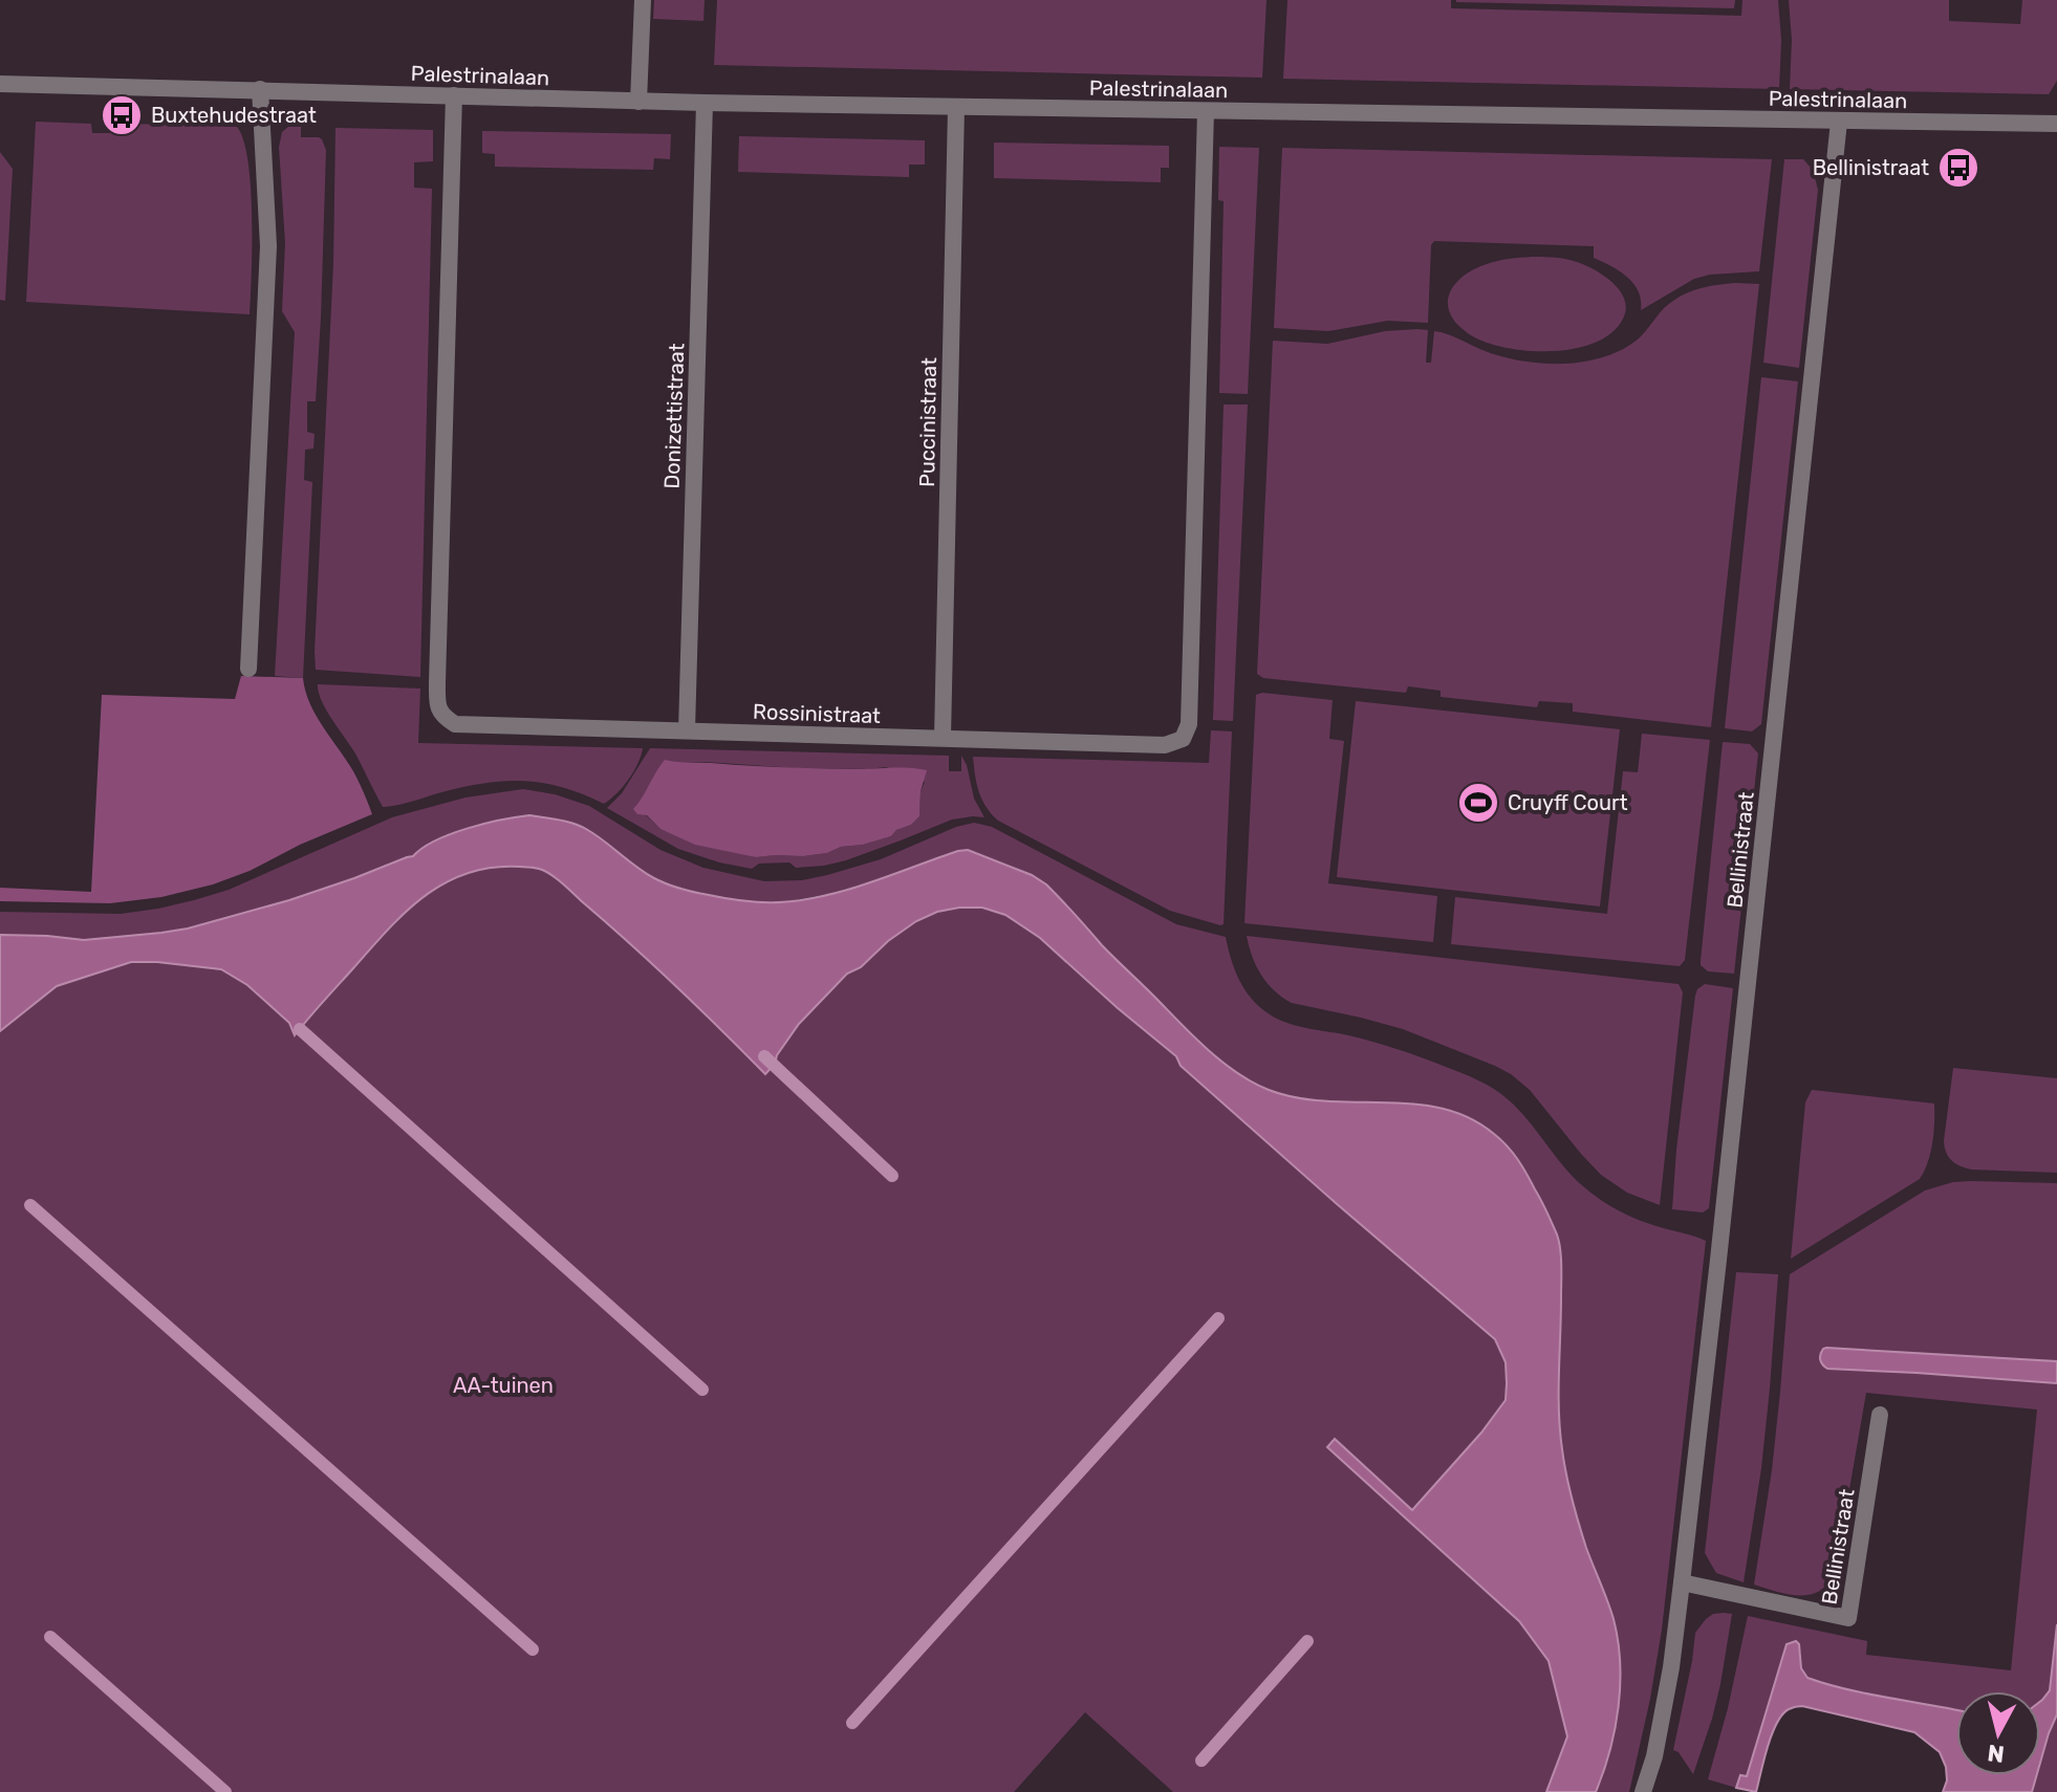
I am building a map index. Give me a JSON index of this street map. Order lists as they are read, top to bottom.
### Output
{
  "streets": {
    "street": [
      "Palestrinalaan",
      "Donizettistraat",
      "Puccinistraat",
      "Rossinistraat",
      "Bellinistraat"
    ]
  },
  "crossings": [
    ["Palestrinalaan", "Donizettistraat"],
    ["Palestrinalaan", "Puccinistraat"],
    ["Palestrinalaan", "Rossinistraat"],
    ["Palestrinalaan", "Bellinistraat"],
    ["Donizettistraat", "Rossinistraat"],
    ["Puccinistraat", "Rossinistraat"]
  ],
  "parks": ["AA-tuinen"],
  "places": {
    "bus stop": ["Buxtehudestraat", "Bellinistraat"],
    "sports": ["Cruyff Court"]
  },
  "north": "bottom"
}
